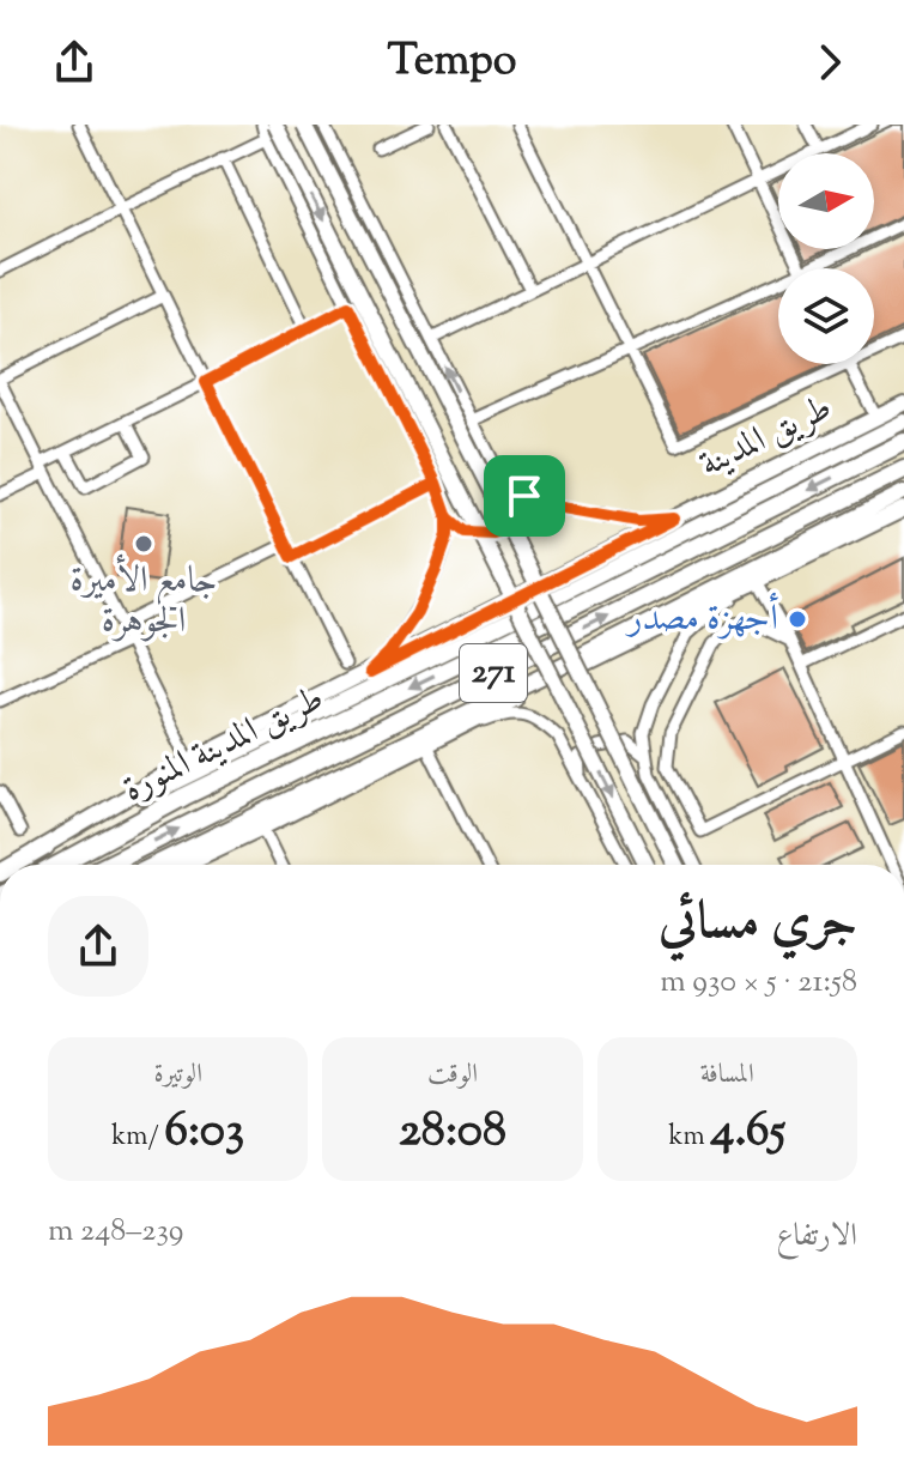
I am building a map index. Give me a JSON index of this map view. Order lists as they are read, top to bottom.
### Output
{
  "streets": {
    "highway": ["271", "طريق المدينة المنورة"],
    "main road": ["طريق المدينة"]
  },
  "crossings": [
    ["طريق المدينة", "طريق المدينة المنورة"]
  ],
  "places": ["جامع الأميرة الجوهرة", "أجهزة مصدر"],
  "north": "right",
  "page": {
    "header": "Tempo",
    "heading": ["جري مسائي", "21:58 · 5 × 930 m"],
    "stats": [
      ["المسافة", "4.65 km"],
      ["الوقت", "28:08"],
      ["الوتيرة", "6:03 /km"]
    ],
    "chart": ["الارتفاع", "239–248 m"]
  }
}
